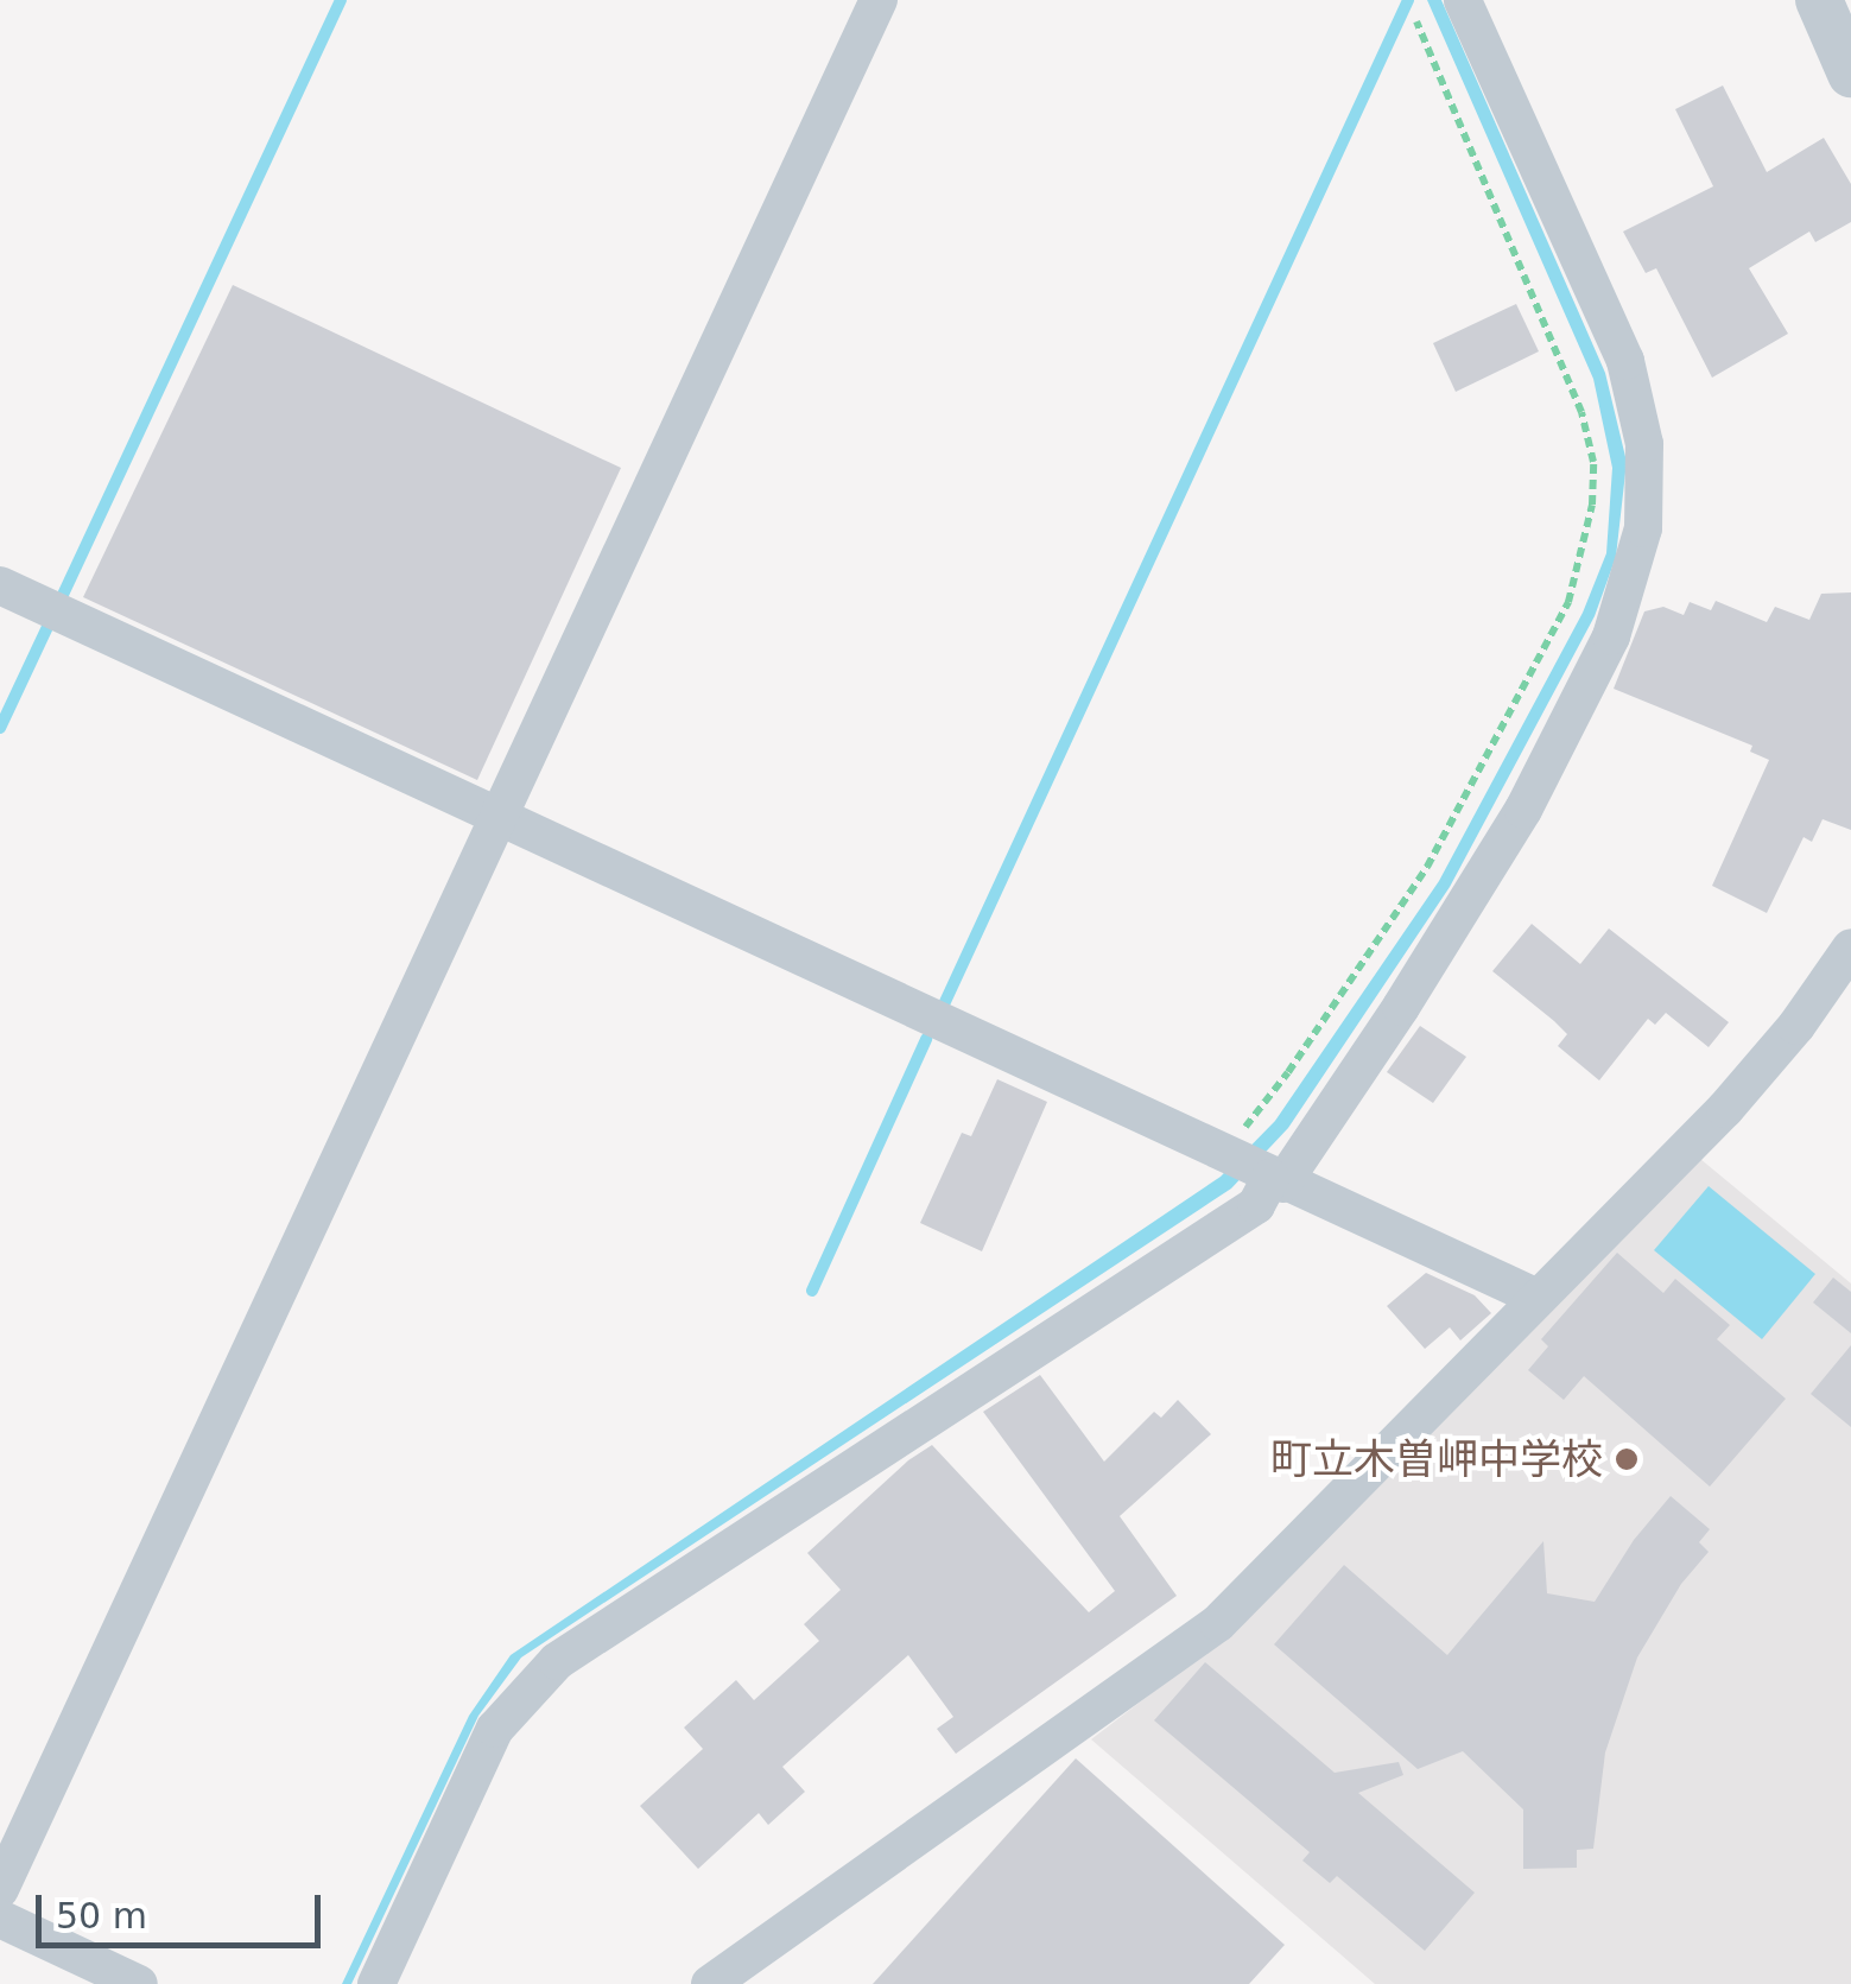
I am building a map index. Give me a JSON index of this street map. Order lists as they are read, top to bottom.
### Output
{
  "places": ["町立木曽岬中学校"],
  "scale_bar": "50 m"
}
